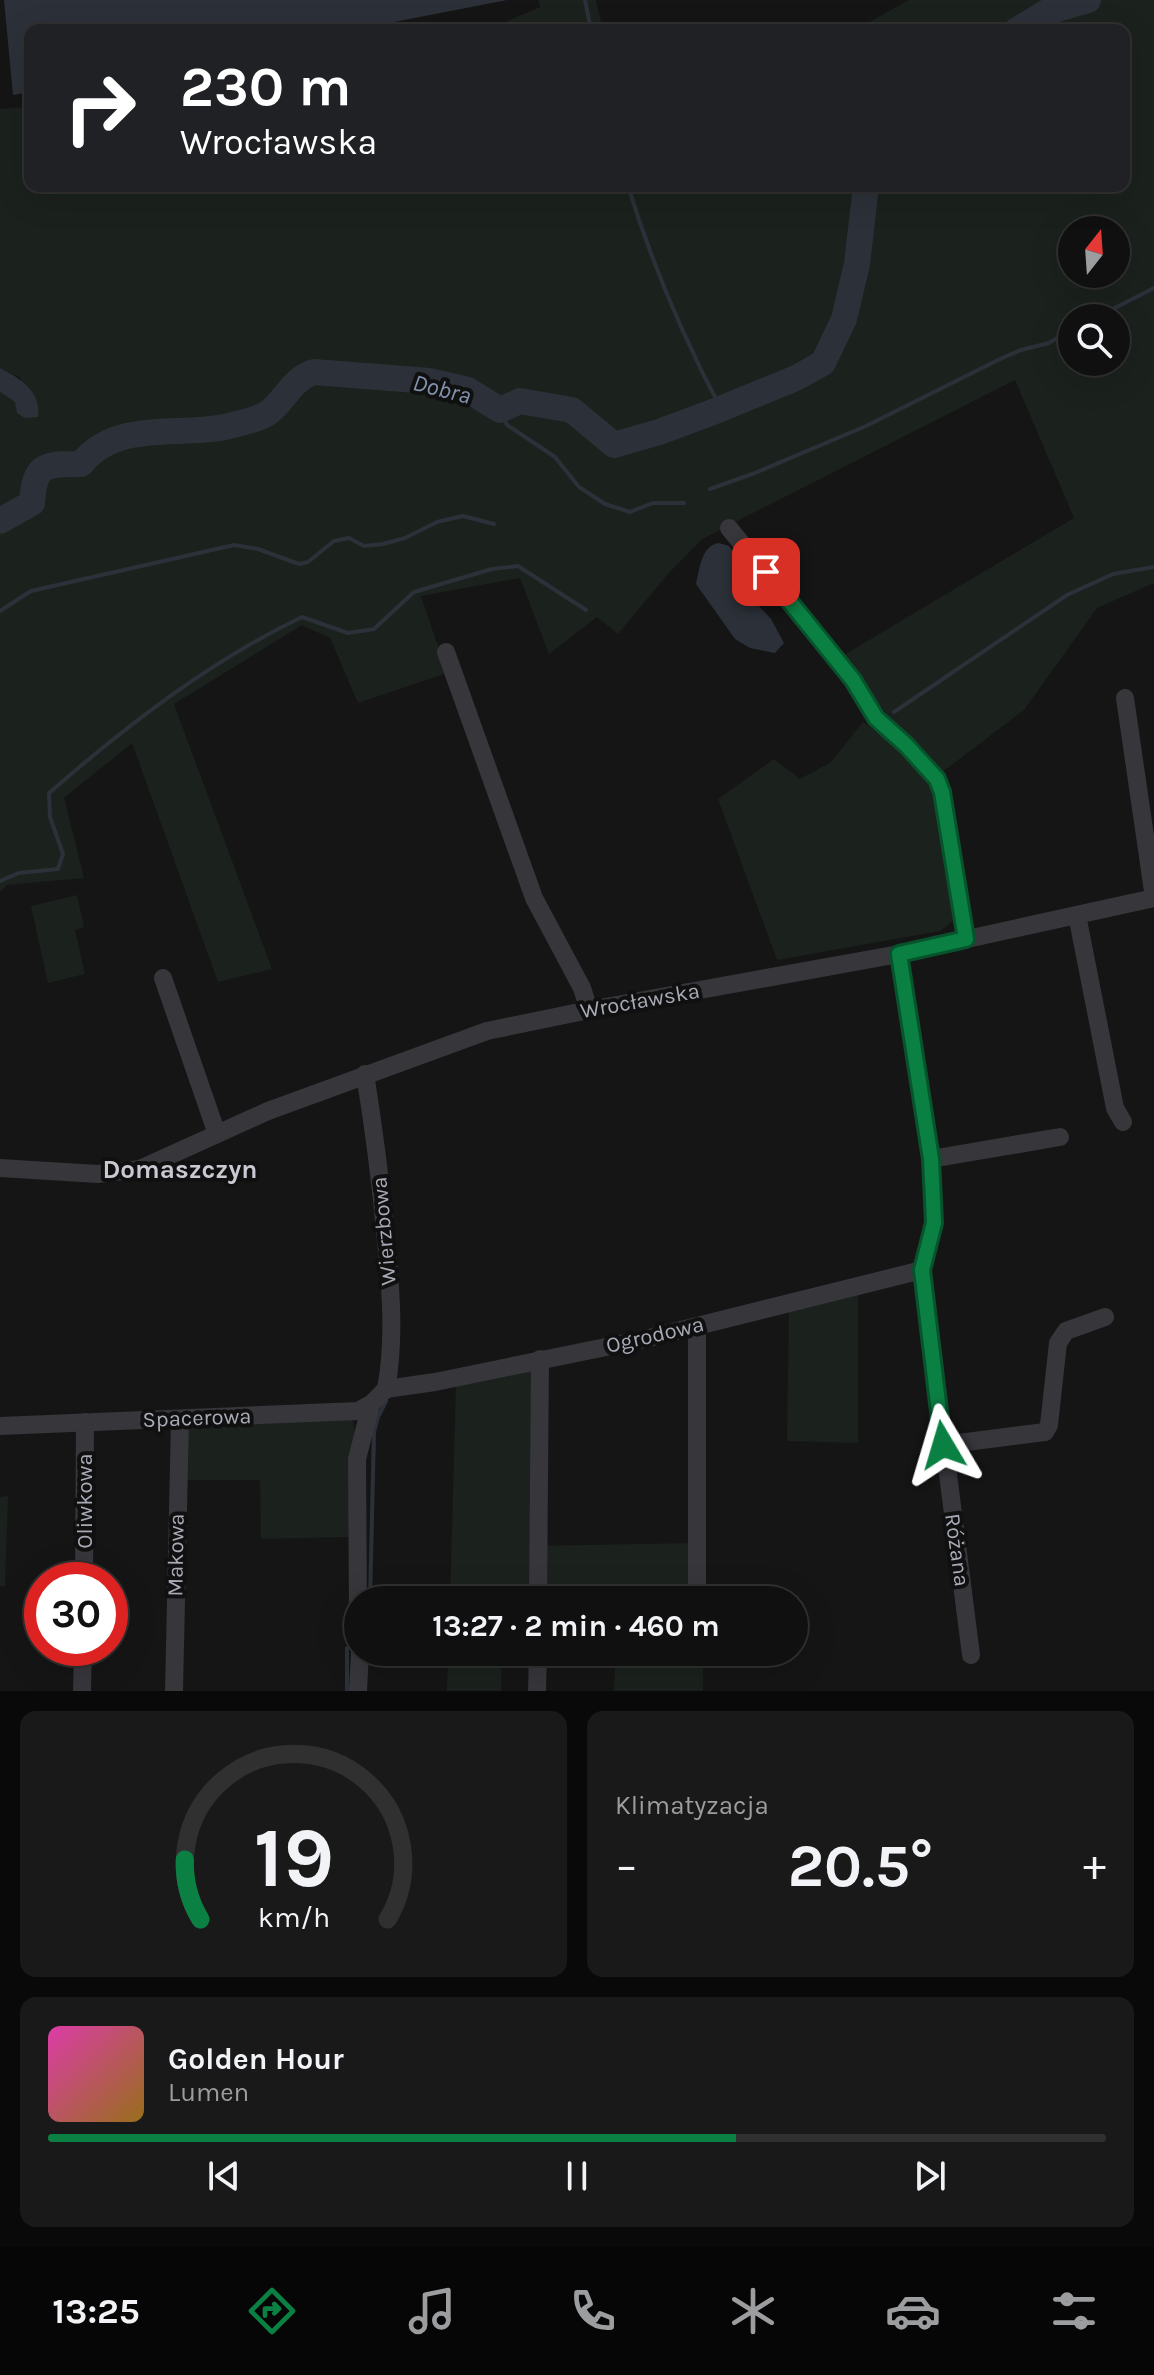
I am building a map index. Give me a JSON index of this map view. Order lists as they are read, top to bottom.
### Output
{
  "streets": {
    "street": [
      "Wrocławska",
      "Wierzbowa",
      "Ogrodowa",
      "Spacerowa",
      "Oliwkowa",
      "Różana",
      "Makowa"
    ]
  },
  "crossings": [
    ["Wrocławska", "Wierzbowa"],
    ["Wrocławska", "Różana"],
    ["Wierzbowa", "Ogrodowa"],
    ["Ogrodowa", "Różana"],
    ["Spacerowa", "Oliwkowa"],
    ["Spacerowa", "Makowa"]
  ],
  "districts": ["Domaszczyn"],
  "water": ["Dobra"],
  "north": "top",
  "page": {
    "turn": ["230 m", "Wrocławska"],
    "limit": "30",
    "trip": "13:27 · 2 min · 460 m",
    "tile": "Klimatyzacja",
    "heat": ["−", "20.5°", "+"],
    "song": ["Golden Hour", "Lumen"],
    "tabs": "13:25",
    "gauge": ["19", "km/h"]
  }
}
